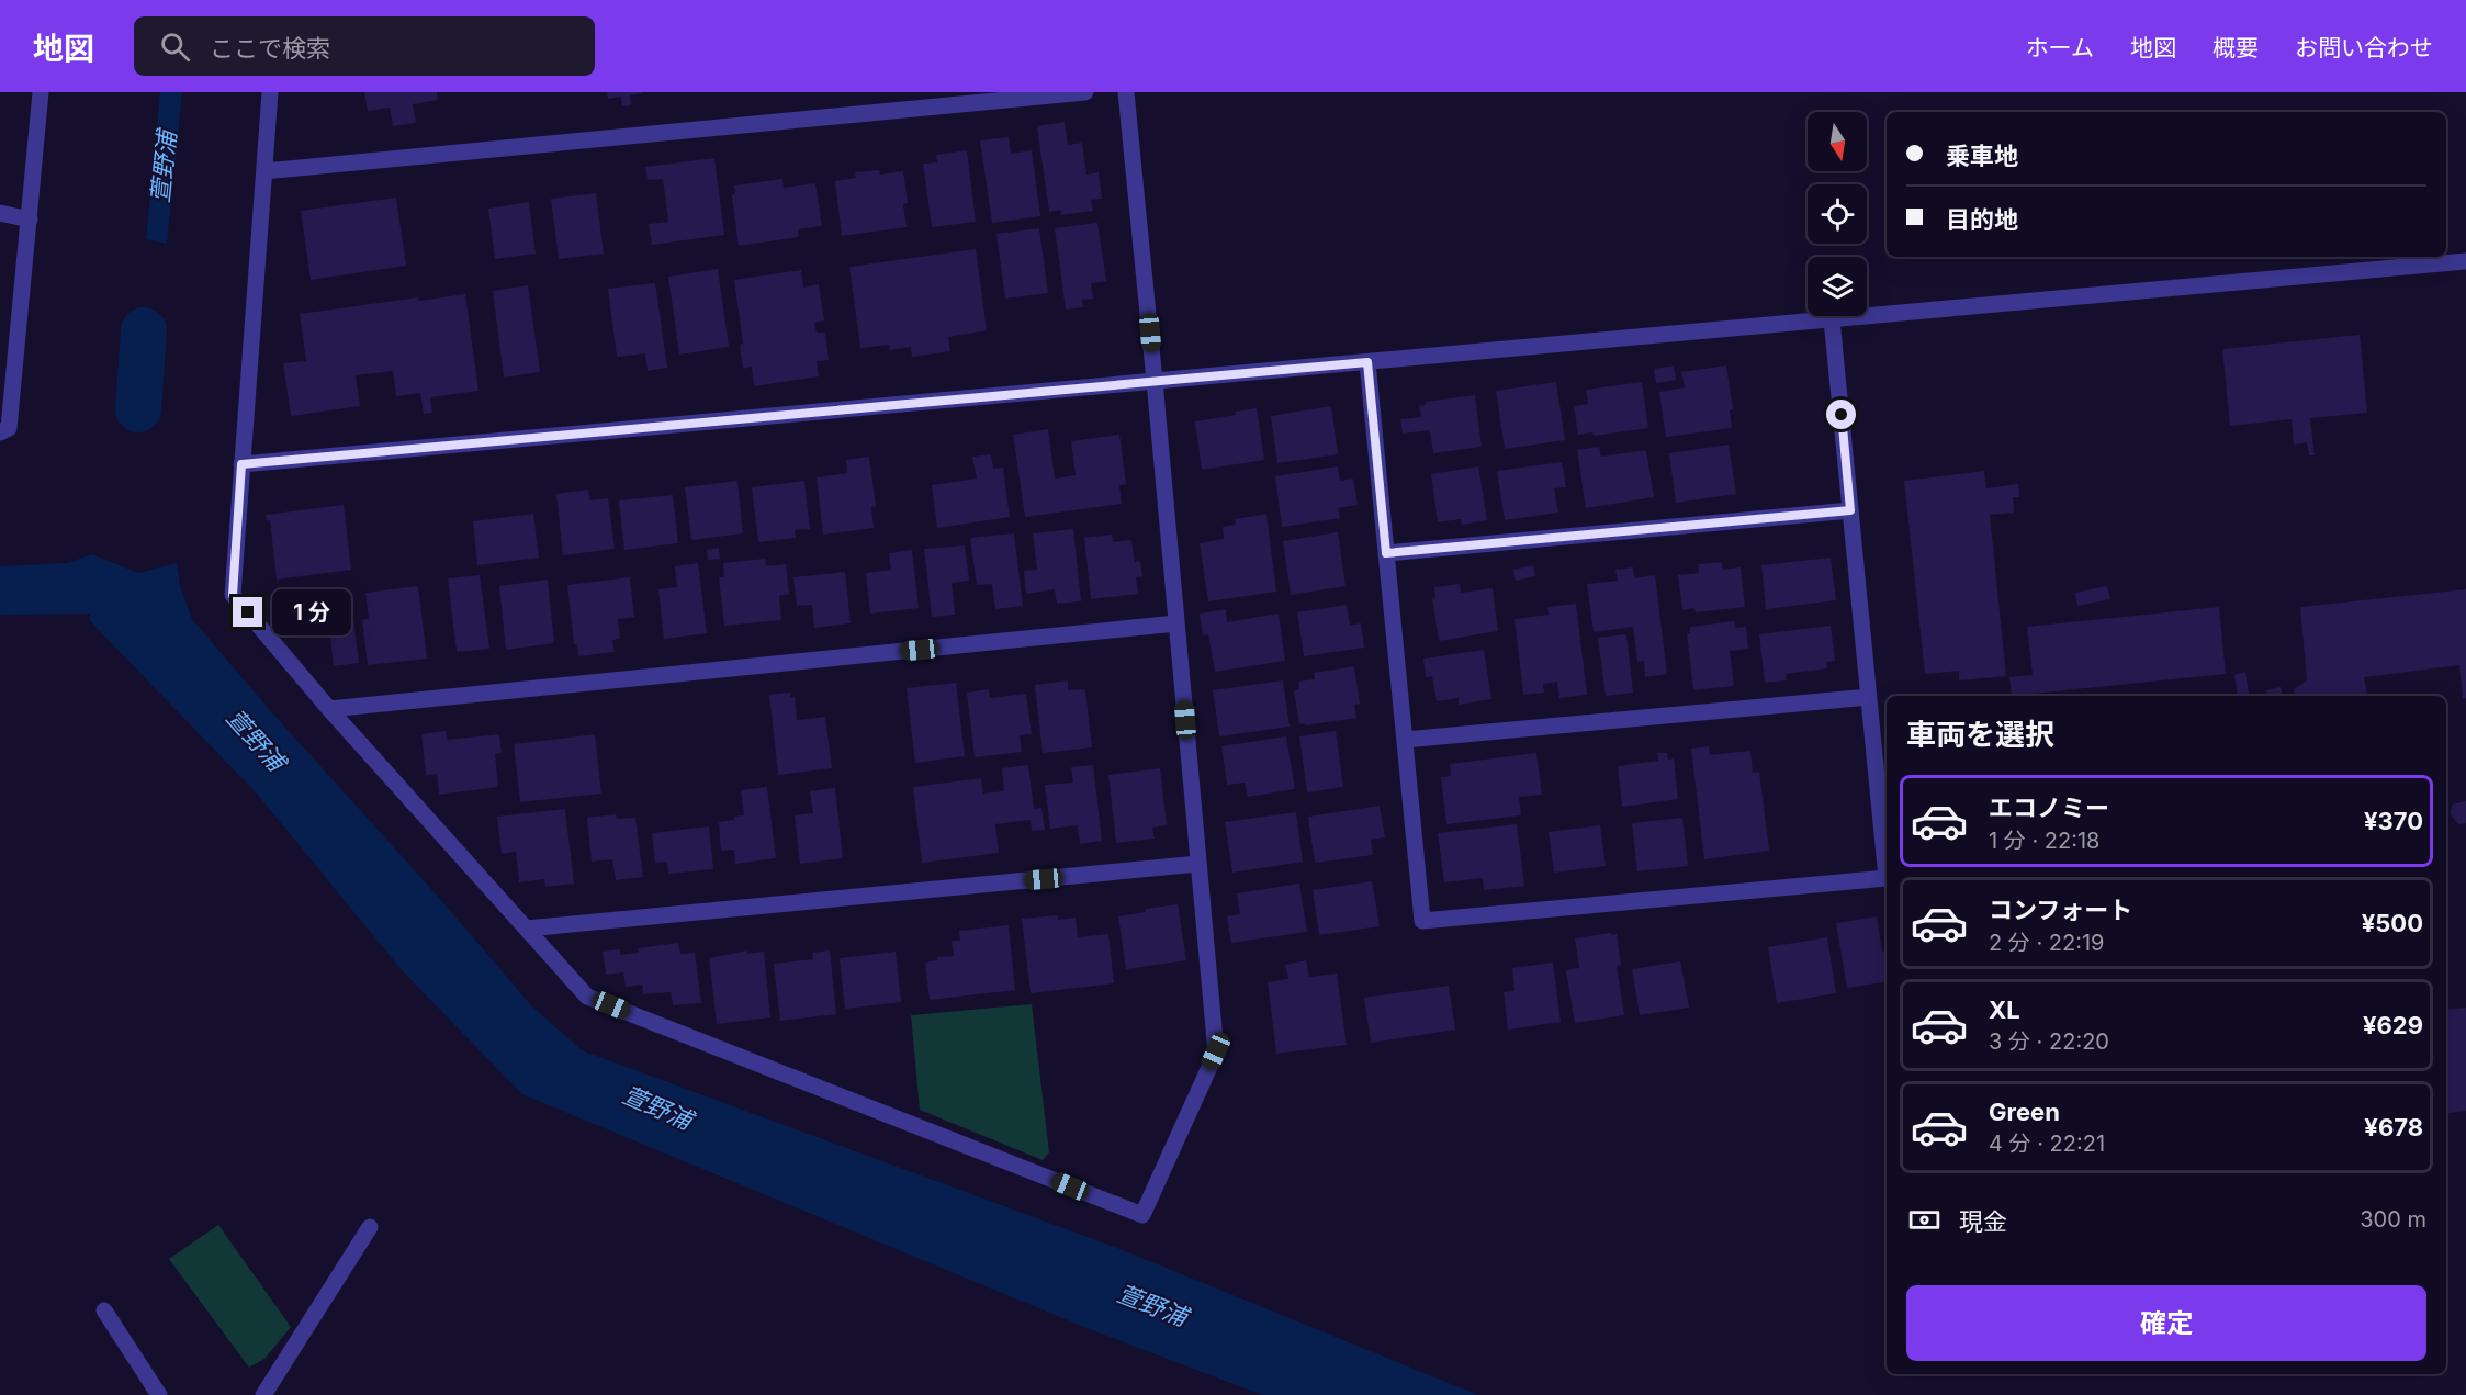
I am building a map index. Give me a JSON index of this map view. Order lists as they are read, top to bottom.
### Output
{
  "water": ["萱野浦"],
  "north": "bottom",
  "page": {
    "header": "地図",
    "search": "ここで検索",
    "nav": [
      "ホーム",
      "地図",
      "概要",
      "お問い合わせ"
    ],
    "banner": ["乗車地", "目的地"],
    "bubble": "1 分",
    "heading": "車両を選択",
    "list": [
      {
        "name": "エコノミー",
        "note": "1 分 · 22:18",
        "value": "¥370"
      },
      {
        "name": "コンフォート",
        "note": "2 分 · 22:19",
        "value": "¥500"
      },
      {
        "name": "XL",
        "note": "3 分 · 22:20",
        "value": "¥629"
      },
      {
        "name": "Green",
        "note": "4 分 · 22:21",
        "value": "¥678"
      }
    ],
    "pay": ["現金", "300 m"],
    "buttons": "確定"
  }
}
